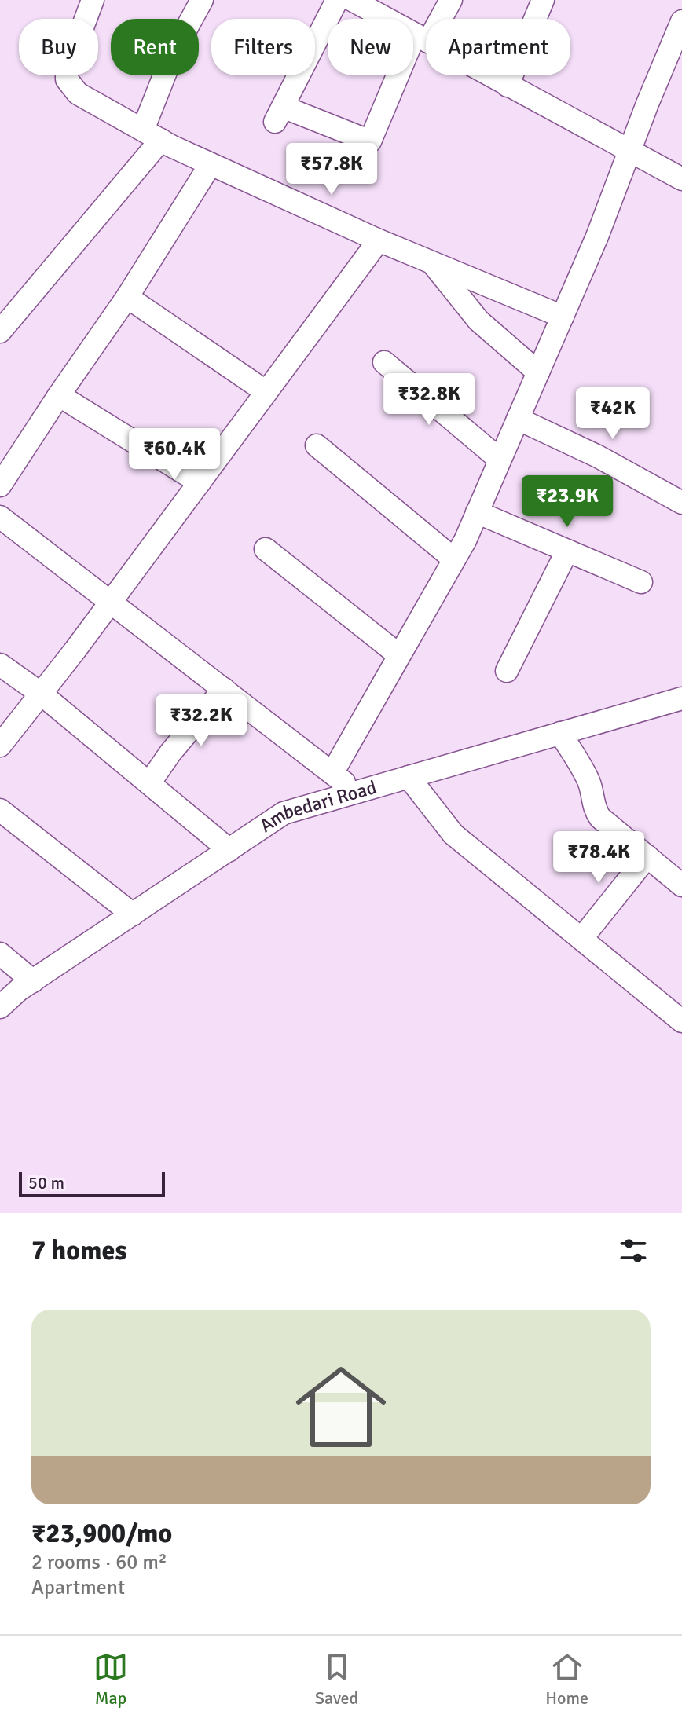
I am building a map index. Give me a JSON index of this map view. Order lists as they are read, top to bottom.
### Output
{
  "streets": {
    "street": ["Ambedari Road"]
  },
  "scale_bar": "50 m",
  "page": {
    "chip": [
      "Buy",
      "Rent",
      "Filters",
      "New",
      "Apartment"
    ],
    "price": [
      "₹57.8K",
      "₹32.8K",
      "₹42K",
      "₹60.4K",
      "₹23.9K",
      "₹32.2K",
      "₹78.4K"
    ],
    "scale": "50 m",
    "heading": "7 homes",
    "list": [
      {
        "name": "₹23,900/mo",
        "note": "2 rooms · 60 m² · Apartment"
      }
    ],
    "tabs": ["Map", "Saved", "Home"]
  }
}
